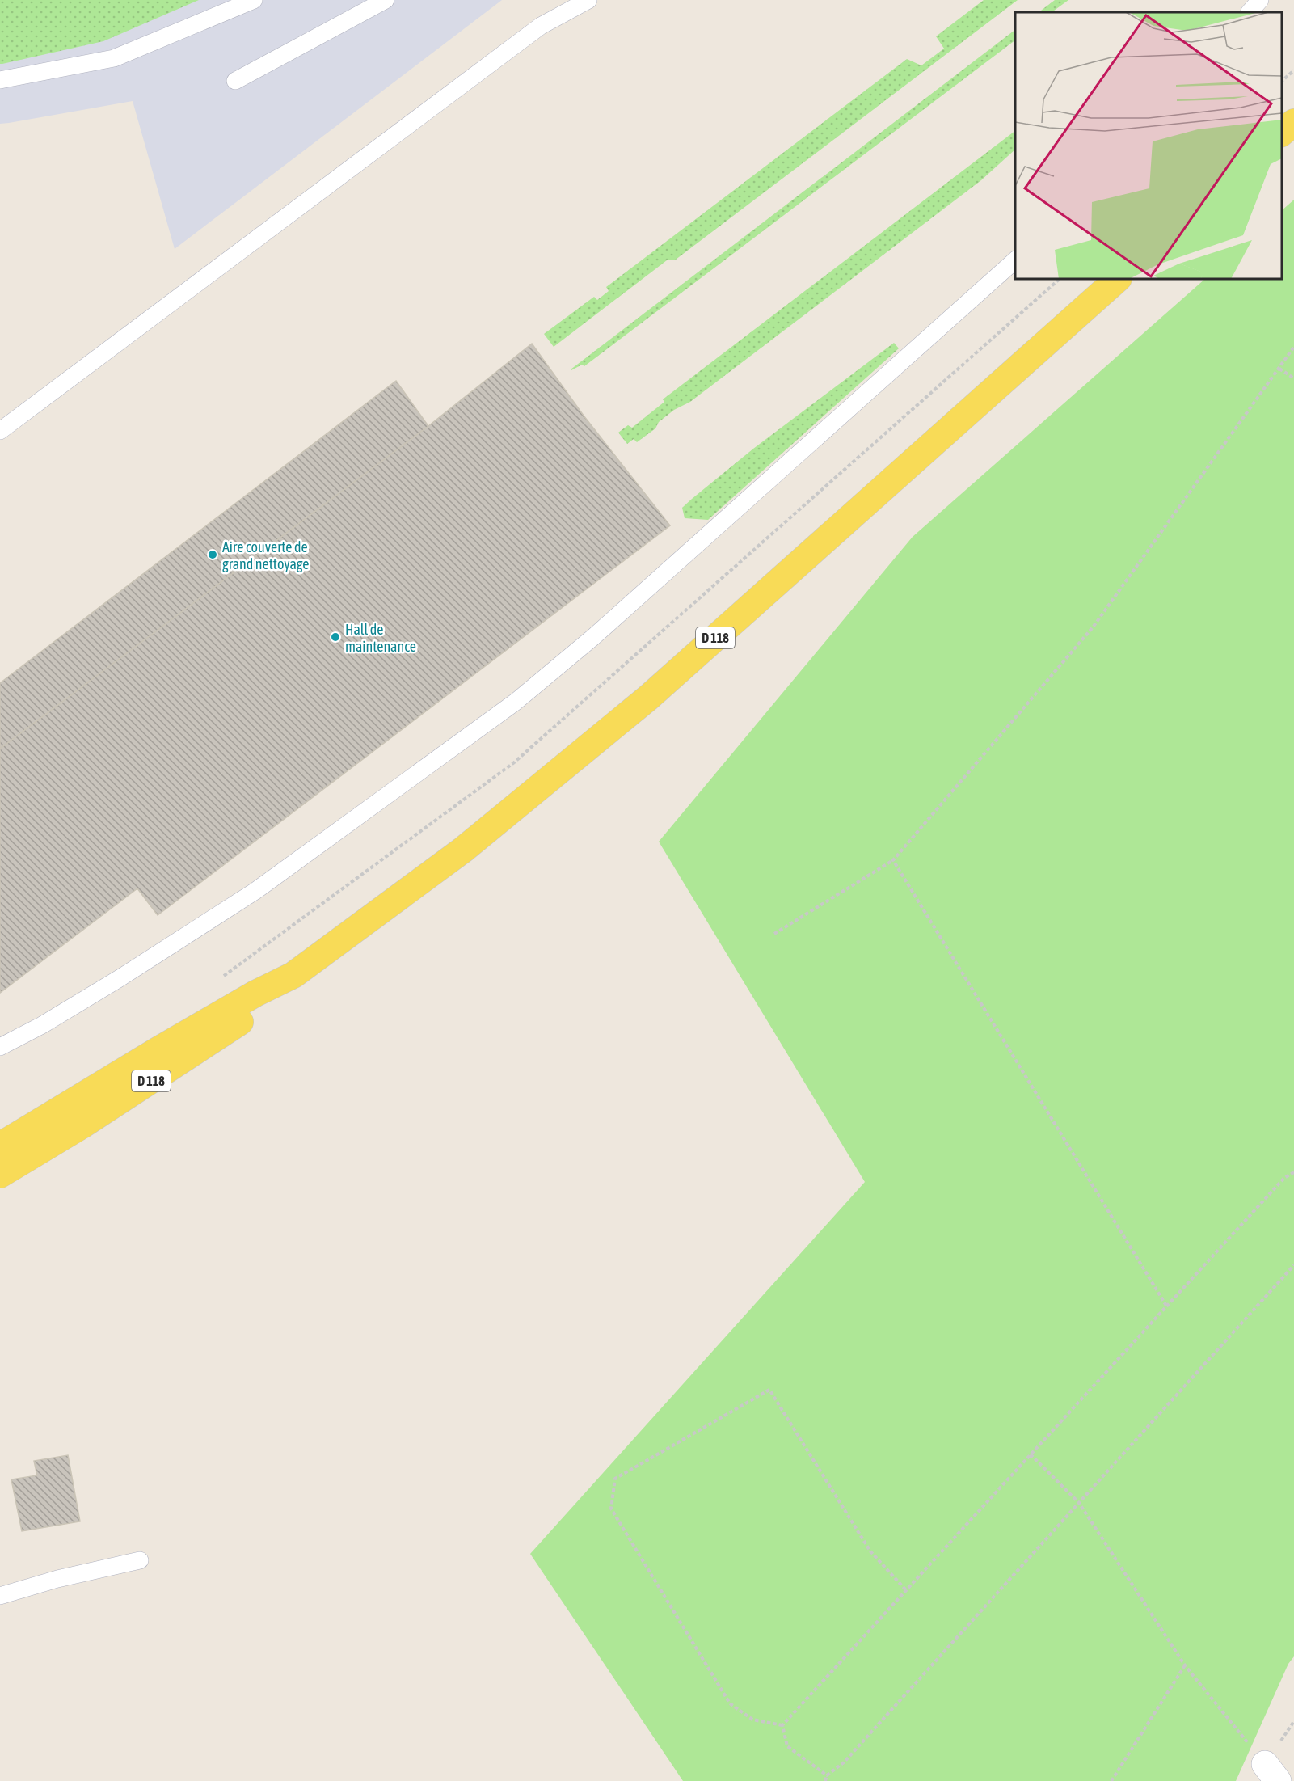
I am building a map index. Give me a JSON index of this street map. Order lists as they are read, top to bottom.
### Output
{
  "streets": {
    "main road": ["D 118"]
  },
  "places": ["Aire couverte de grand nettoyage", "Hall de maintenance"]
}
